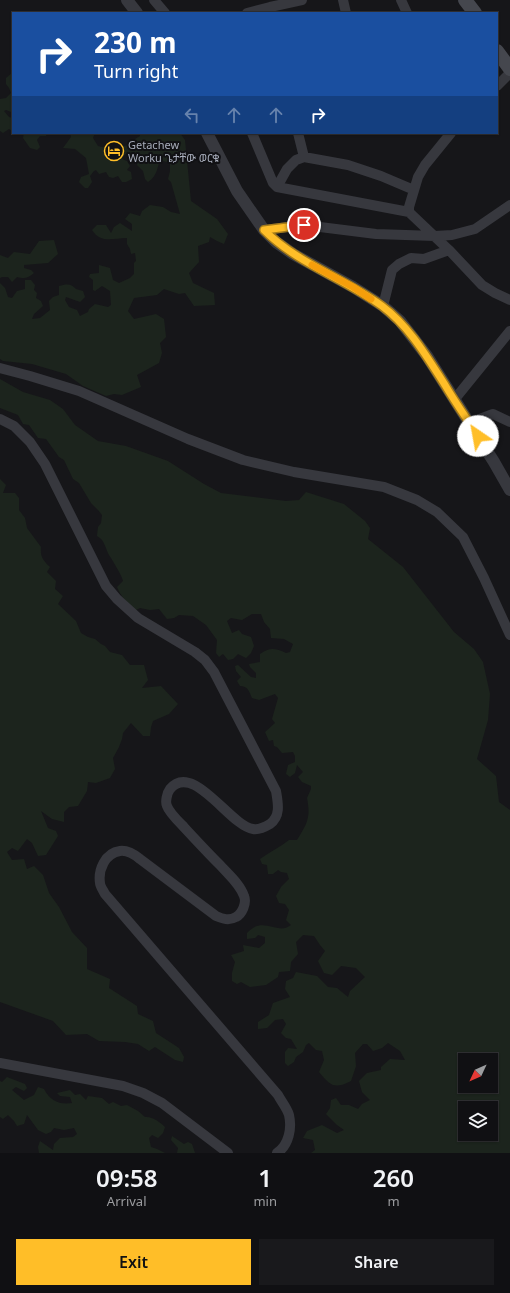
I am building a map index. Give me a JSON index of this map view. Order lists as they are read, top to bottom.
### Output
{
  "places": {
    "hotel": ["Getachew Worku ጌታቸው ወርቁ"]
  },
  "north": "bottom left",
  "page": {
    "turn": ["230 m", "Turn right"],
    "eta": [
      "09:58",
      "Arrival",
      "1",
      "min",
      "260",
      "m"
    ],
    "buttons": ["Exit", "Share"]
  }
}
